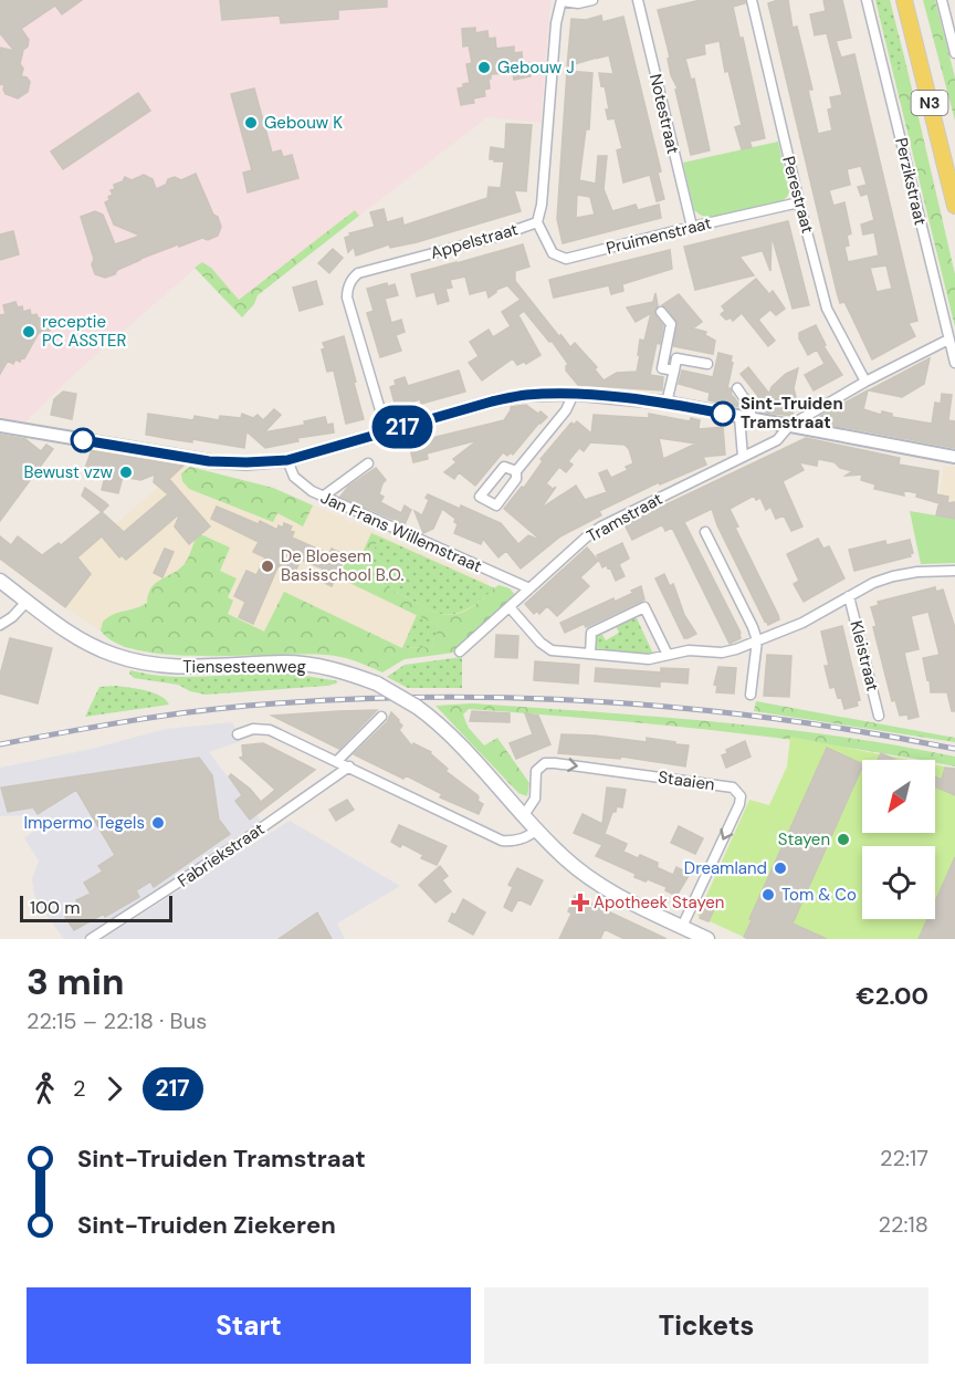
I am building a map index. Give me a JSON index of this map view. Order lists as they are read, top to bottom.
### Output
{
  "streets": {
    "main road": ["N3", "Tiensesteenweg"],
    "street": [
      "Notestraat",
      "Perzikstraat",
      "Perestraat",
      "Pruimenstraat",
      "Appelstraat",
      "Tramstraat",
      "Jan Frans Willemstraat",
      "Kleistraat",
      "Staaien",
      "Fabriekstraat"
    ]
  },
  "crossings": [
    ["Notestraat", "Pruimenstraat"],
    ["Perzikstraat", "Tramstraat"],
    ["Perestraat", "Pruimenstraat"],
    ["Perestraat", "Tramstraat"],
    ["Pruimenstraat", "Appelstraat"],
    ["Tramstraat", "Jan Frans Willemstraat"],
    ["Tiensesteenweg", "Staaien"]
  ],
  "places": {
    "other": [
      "Gebouw J",
      "Gebouw K",
      "receptie PC ASSTER",
      "Sint-Truiden Tramstraat",
      "Bewust vzw",
      "De Bloesem Basisschool B.O.",
      "Impermo Tegels",
      "Stayen",
      "Dreamland",
      "Tom & Co"
    ],
    "health": ["Apotheek Stayen"]
  },
  "lines": ["bus line 217"],
  "scale_bar": "100 m",
  "north": "bottom left",
  "page": {
    "on_map": "217",
    "scale": "100 m",
    "heading": ["3 min", "22:15 – 22:18 · Bus", "€2.00"],
    "legs": ["2", "217"],
    "list": [
      {
        "name": "Sint-Truiden Tramstraat",
        "value": "22:17"
      },
      {
        "name": "Sint-Truiden Ziekeren",
        "value": "22:18"
      }
    ],
    "buttons": ["Start", "Tickets"]
  }
}
